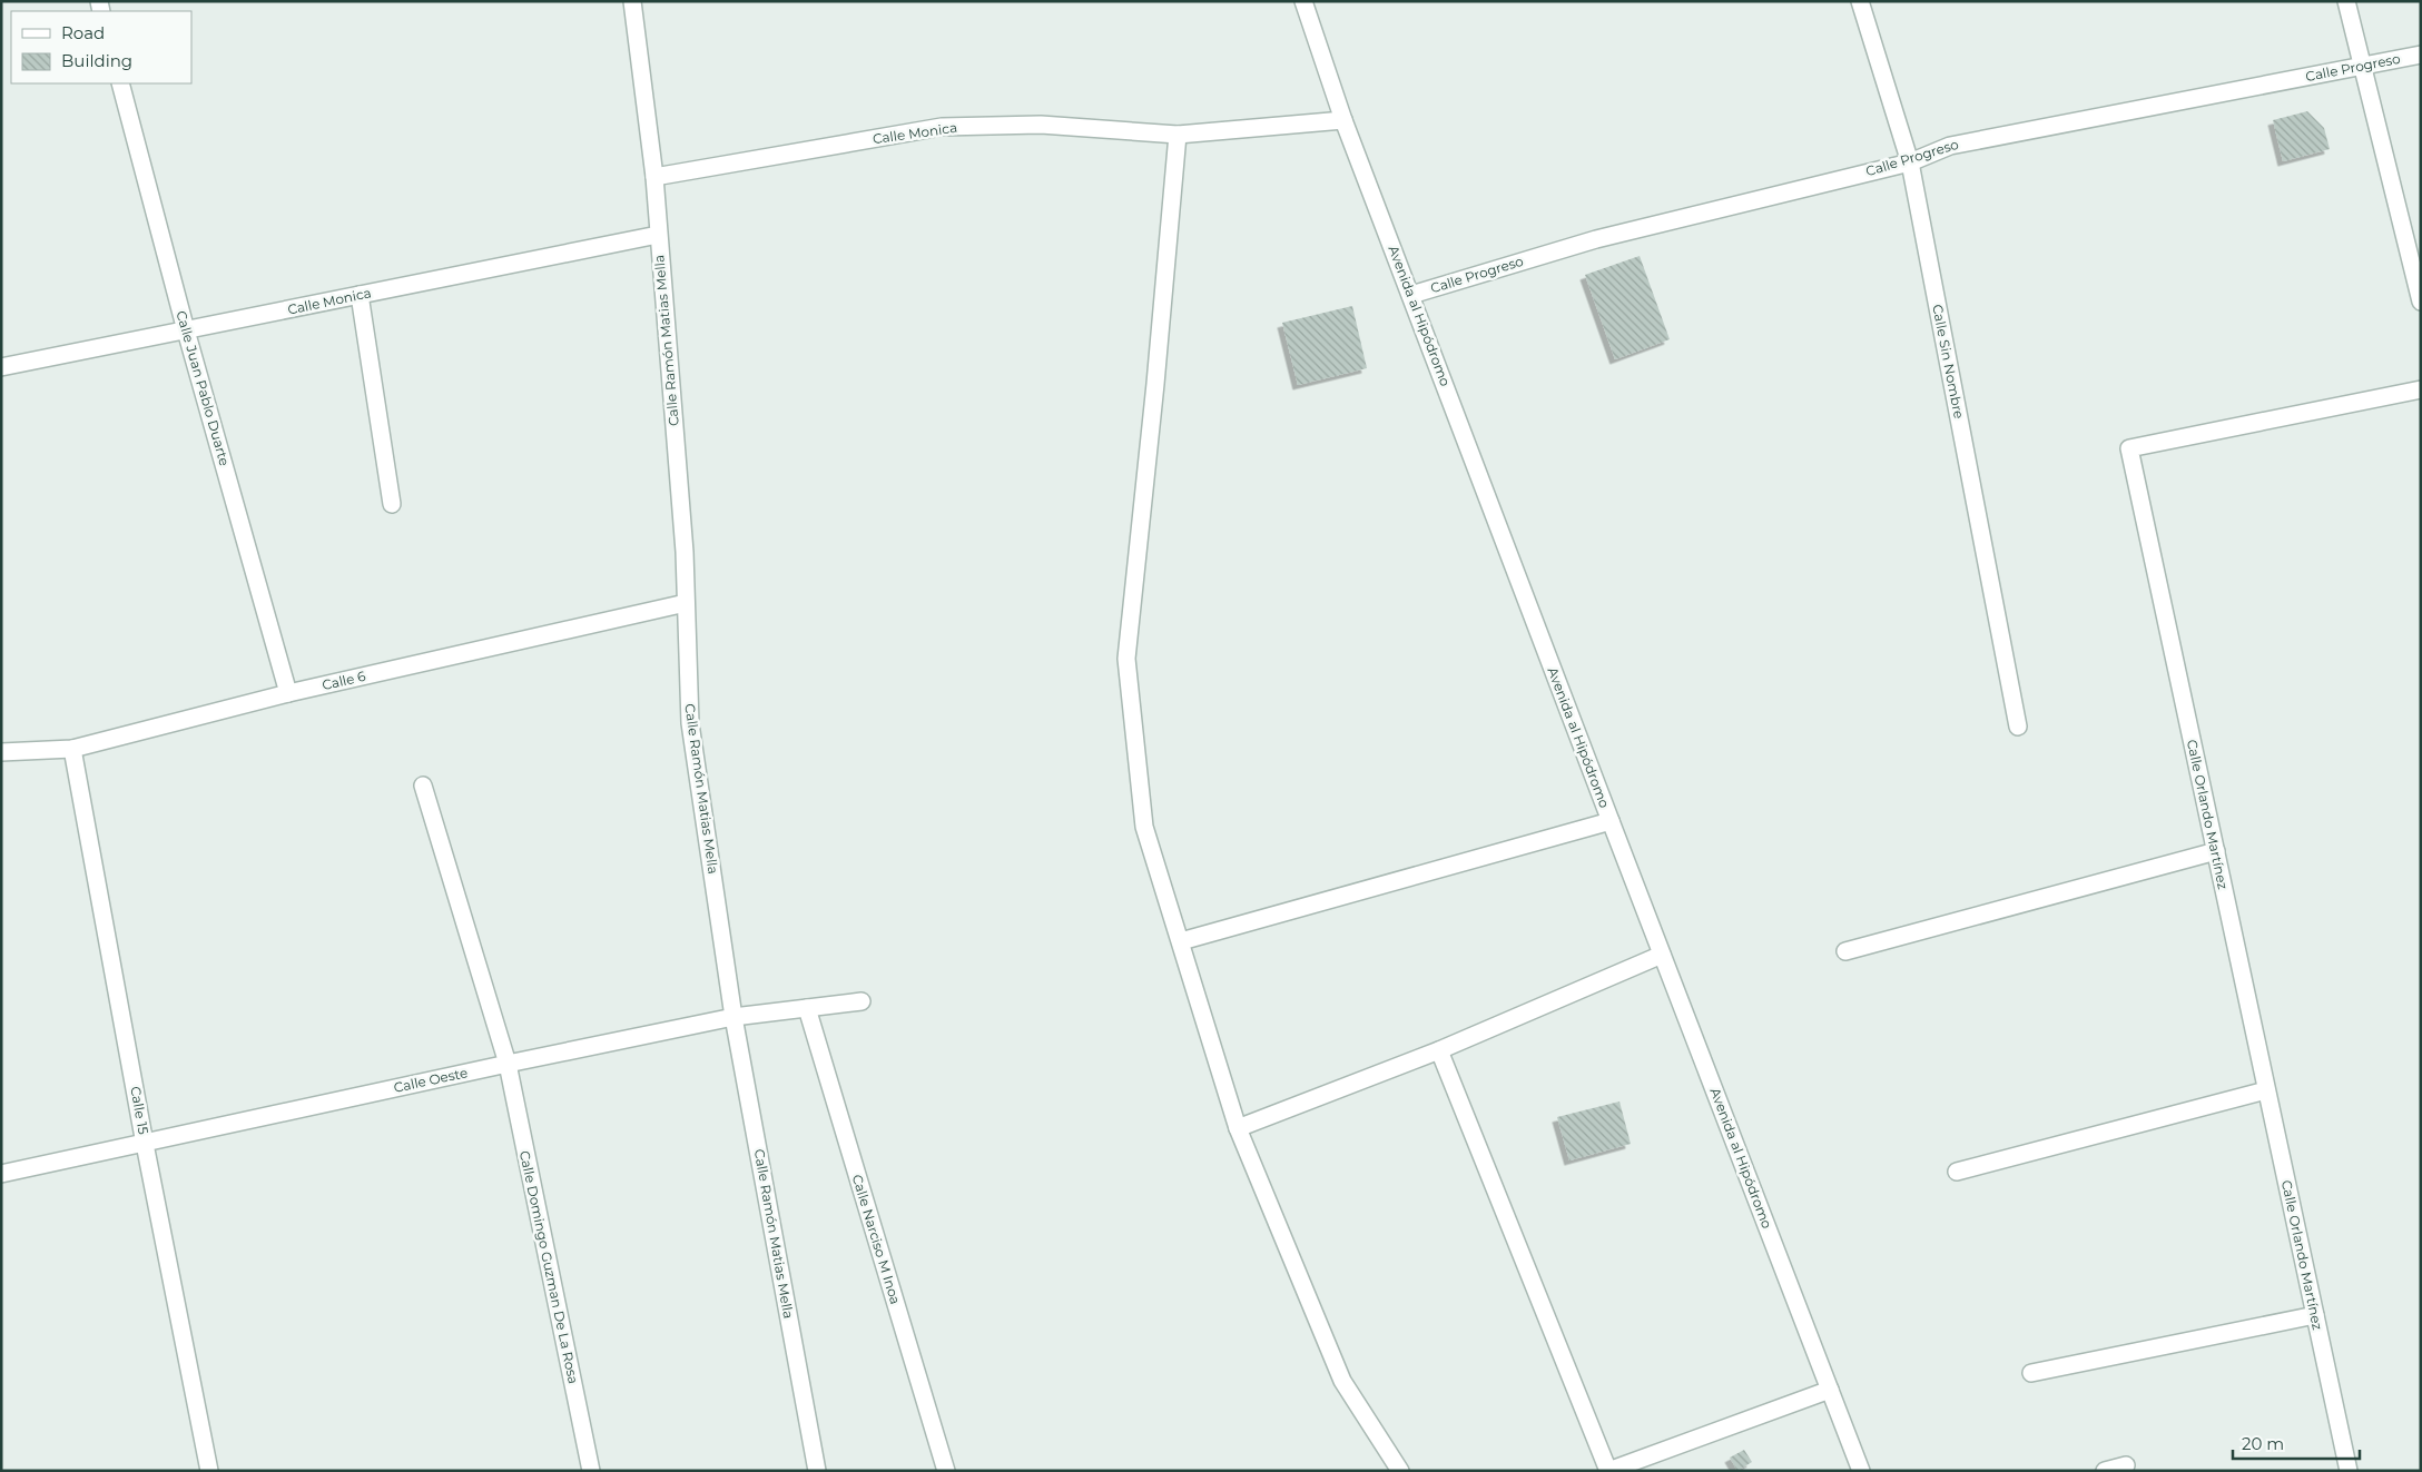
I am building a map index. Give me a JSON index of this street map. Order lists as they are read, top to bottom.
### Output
{
  "streets": {
    "street": [
      "Calle Progreso",
      "Calle Monica",
      "Avenida al Hipódromo",
      "Calle Ramón Matias Mella",
      "Calle Sin Nombre",
      "Calle Juan Pablo Duarte",
      "Calle 6",
      "Calle Orlando Martínez",
      "Calle Oeste",
      "Calle 15",
      "Calle Narciso M Inoa",
      "Calle Domingo Guzman De La Rosa"
    ]
  },
  "crossings": [
    ["Calle Progreso", "Avenida al Hipódromo"],
    ["Calle Progreso", "Calle Sin Nombre"],
    ["Calle Monica", "Avenida al Hipódromo"],
    ["Calle Monica", "Calle Ramón Matias Mella"],
    ["Calle Monica", "Calle Juan Pablo Duarte"],
    ["Calle Ramón Matias Mella", "Calle 6"],
    ["Calle Ramón Matias Mella", "Calle Oeste"],
    ["Calle Juan Pablo Duarte", "Calle 6"],
    ["Calle 6", "Calle 15"],
    ["Calle Oeste", "Calle 15"],
    ["Calle Oeste", "Calle Narciso M Inoa"],
    ["Calle Oeste", "Calle Domingo Guzman De La Rosa"]
  ],
  "legend": ["Road", "Building"],
  "scale_bar": "20 m"
}
